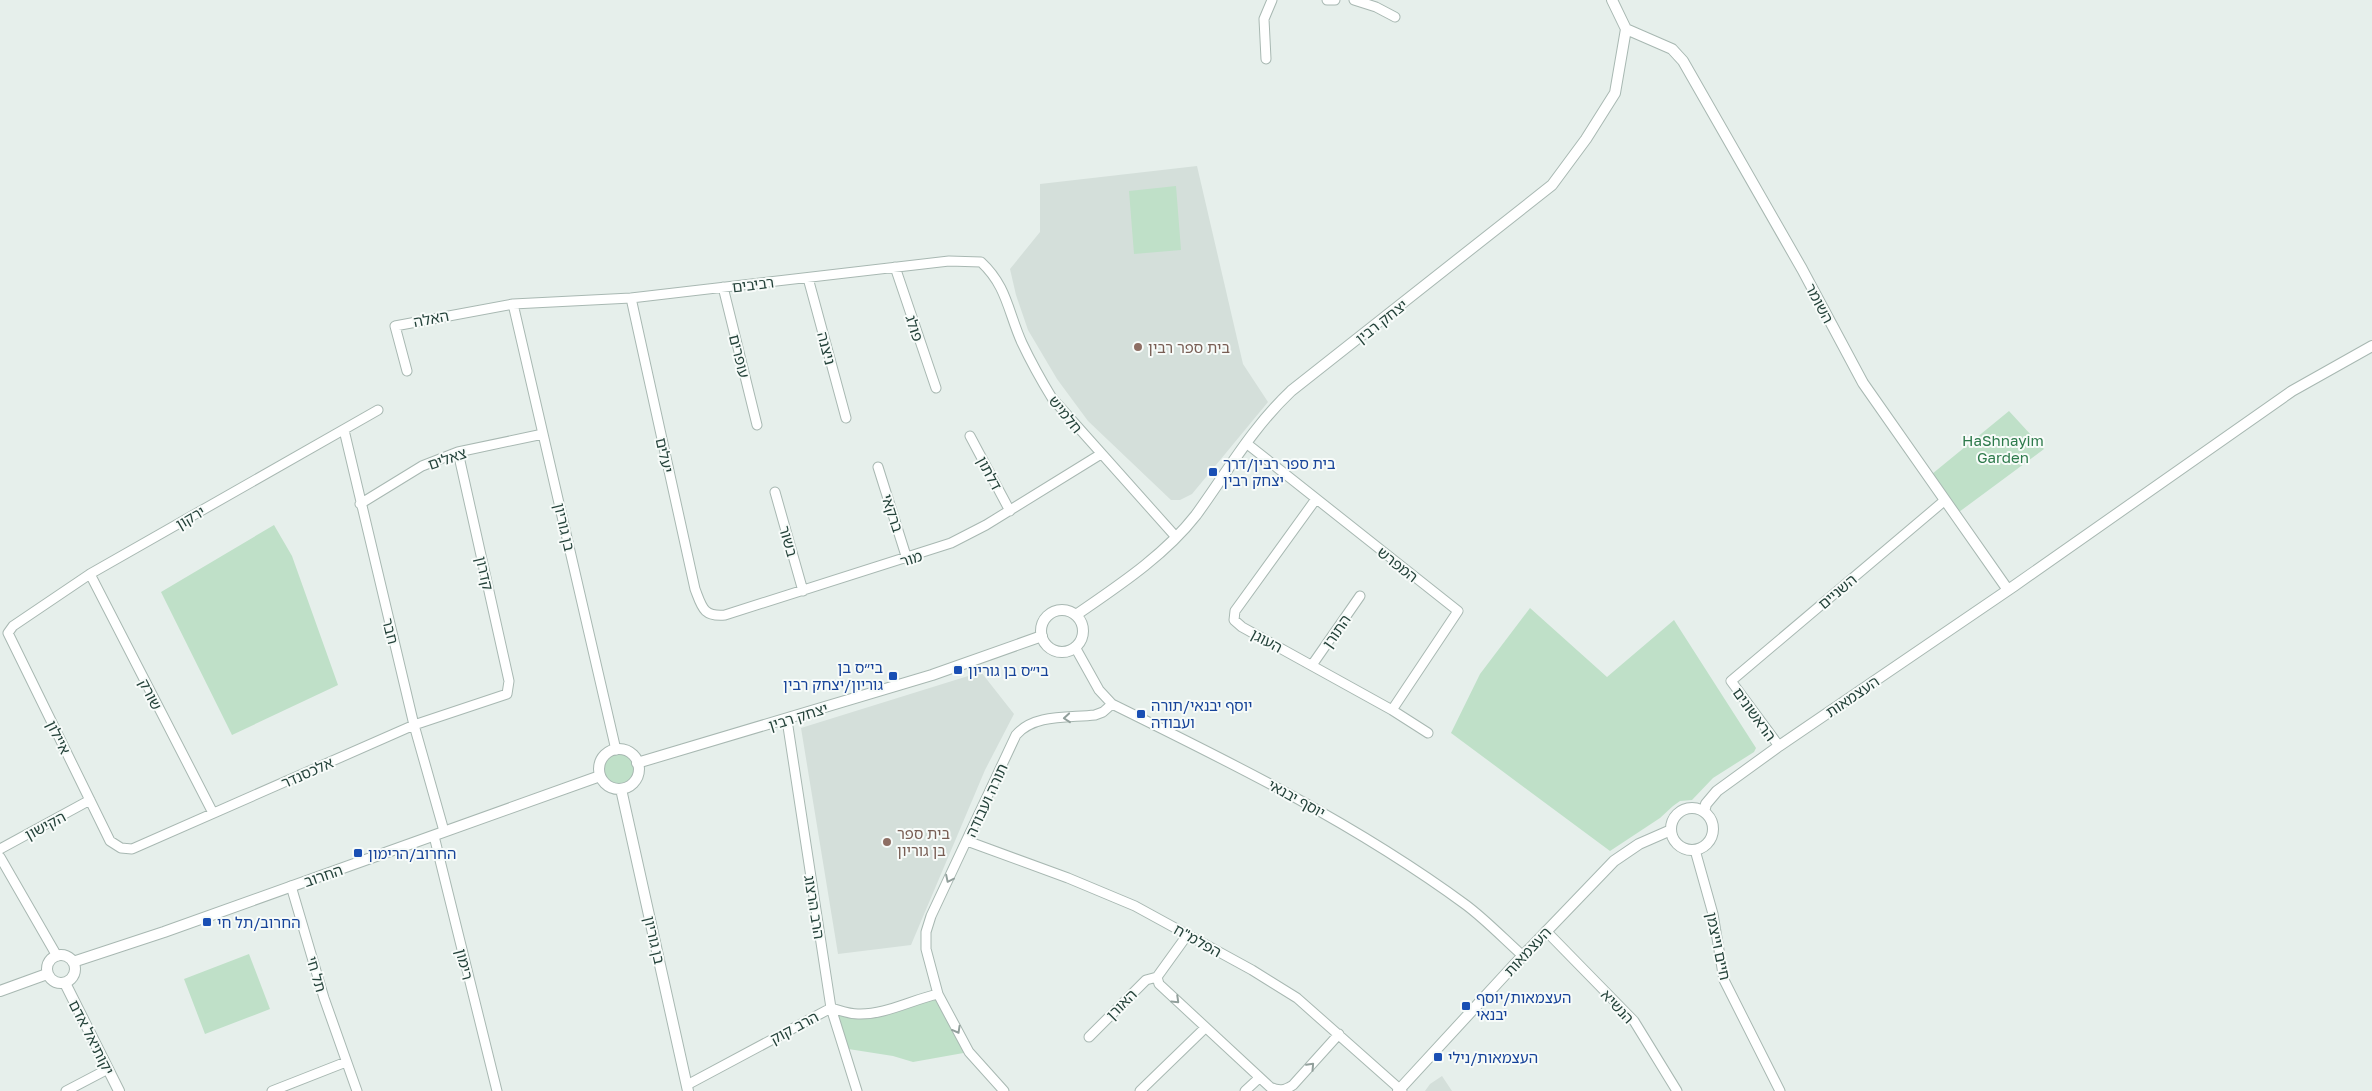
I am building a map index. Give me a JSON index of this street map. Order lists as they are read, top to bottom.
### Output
{
  "streets": {
    "street": [
      "רביבים",
      "השומר",
      "האלה",
      "יצחק רבין",
      "פולג",
      "ניצנה",
      "עופרים",
      "חלמיש",
      "יעלים",
      "צאלים",
      "דלתון",
      "ברקאי",
      "ירקון",
      "בן גוריון",
      "בשור",
      "מור",
      "המפרש",
      "קדרון",
      "השניים",
      "חבר",
      "התורן",
      "העוגן",
      "שורק",
      "העצמאות",
      "הראשונים",
      "איילון",
      "אלכסנדר",
      "יוסף יבנאי",
      "תורה ועבודה",
      "הקישון",
      "החרוב",
      "הרב הרצוג",
      "הפלמ\"ח",
      "חיים וייצמן",
      "רימון",
      "תל חי",
      "האורן",
      "הנשיא",
      "הרב קוק",
      "יקותיאל אדם"
    ]
  },
  "crossings": [
    ["רביבים", "האלה"],
    ["רביבים", "פולג"],
    ["רביבים", "ניצנה"],
    ["רביבים", "עופרים"],
    ["רביבים", "חלמיש"],
    ["רביבים", "יעלים"],
    ["רביבים", "בן גוריון"],
    ["השומר", "יצחק רבין"],
    ["השומר", "השניים"],
    ["השומר", "העצמאות"],
    ["האלה", "בן גוריון"],
    ["יצחק רבין", "חלמיש"],
    ["יצחק רבין", "בן גוריון"],
    ["יצחק רבין", "המפרש"],
    ["יצחק רבין", "יוסף יבנאי"],
    ["יצחק רבין", "החרוב"],
    ["יצחק רבין", "הרב הרצוג"],
    ["חלמיש", "מור"],
    ["יעלים", "מור"],
    ["צאלים", "בן גוריון"],
    ["צאלים", "קדרון"],
    ["צאלים", "חבר"],
    ["דלתון", "מור"],
    ["ברקאי", "מור"],
    ["ירקון", "חבר"],
    ["ירקון", "שורק"],
    ["ירקון", "איילון"],
    ["בן גוריון", "החרוב"],
    ["בן גוריון", "הרב קוק"],
    ["בשור", "מור"],
    ["המפרש", "העוגן"],
    ["קדרון", "אלכסנדר"],
    ["השניים", "הראשונים"],
    ["חבר", "אלכסנדר"],
    ["חבר", "החרוב"],
    ["התורן", "העוגן"],
    ["שורק", "אלכסנדר"],
    ["העצמאות", "הראשונים"],
    ["העצמאות", "יוסף יבנאי"],
    ["העצמאות", "הפלמ\"ח"],
    ["העצמאות", "חיים וייצמן"],
    ["העצמאות", "הנשיא"],
    ["איילון", "אלכסנדר"],
    ["איילון", "הקישון"],
    ["יוסף יבנאי", "תורה ועבודה"],
    ["תורה ועבודה", "הפלמ\"ח"],
    ["תורה ועבודה", "הרב קוק"],
    ["החרוב", "רימון"],
    ["החרוב", "תל חי"],
    ["החרוב", "יקותיאל אדם"],
    ["הרב הרצוג", "הרב קוק"],
    ["הפלמ\"ח", "האורן"]
  ],
  "parks": ["HaShnayim Garden"],
  "places": {
    "other": ["בית ספר רבין", "בית ספר בן גוריון"],
    "transit": [
      "בית ספר רבין/דרך יצחק רבין",
      "בי״ס בן גוריון",
      "בי״ס בן גוריון/יצחק רבין",
      "יוסף יבנאי/תורה ועבודה",
      "החרוב/הרימון",
      "החרוב/תל חי",
      "העצמאות/יוסף יבנאי",
      "העצמאות/נילי"
    ]
  }
}
